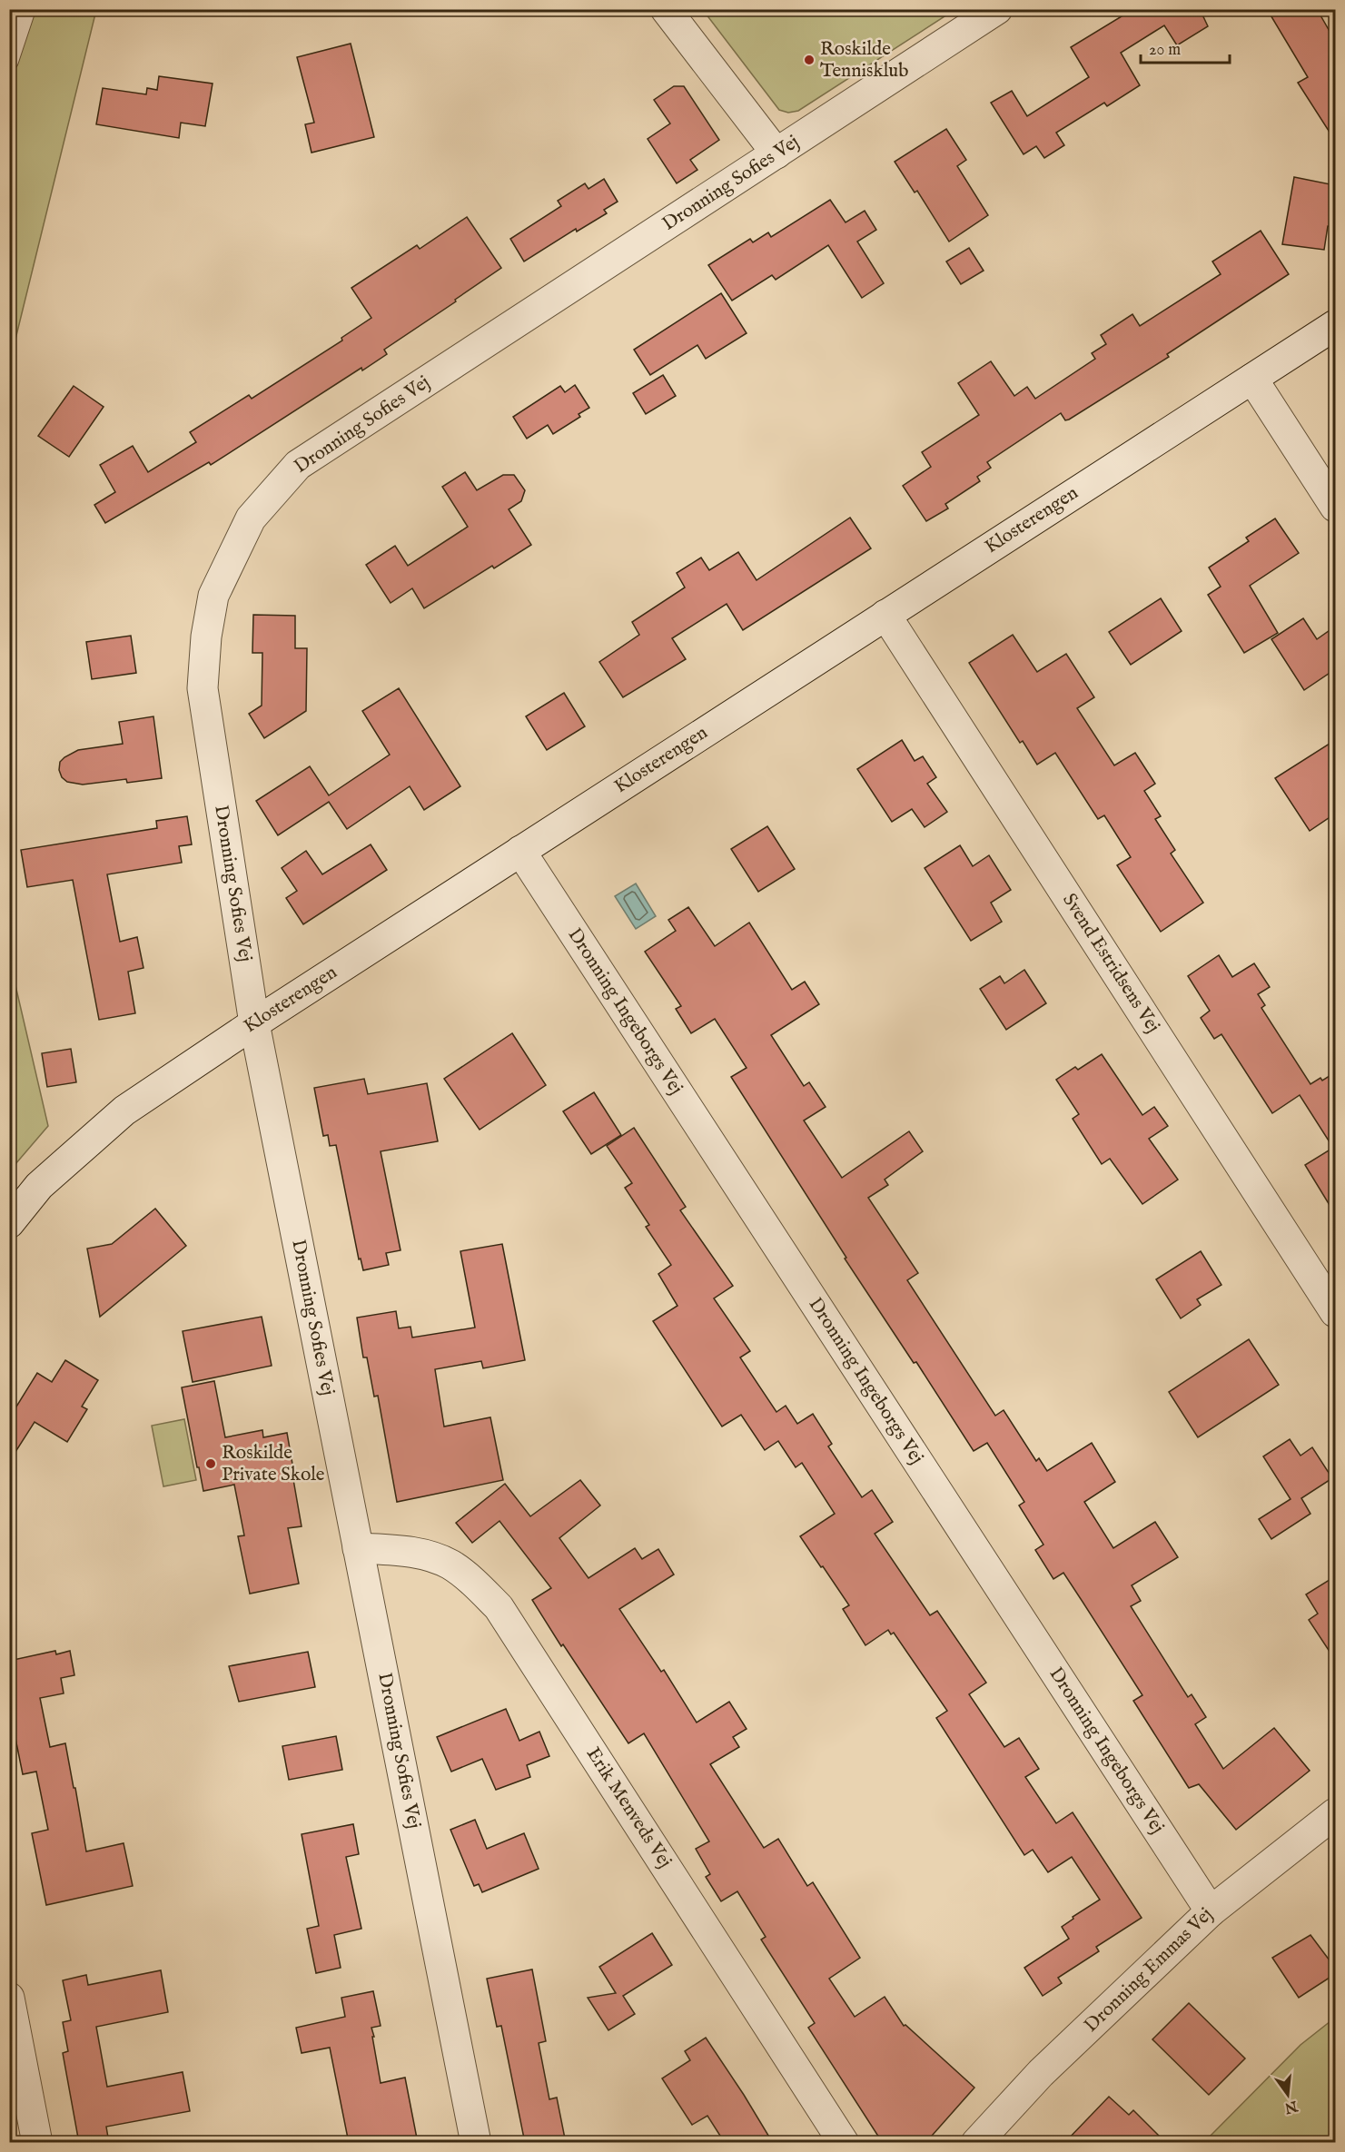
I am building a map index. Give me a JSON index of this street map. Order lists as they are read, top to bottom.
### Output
{
  "streets": {
    "street": [
      "Dronning Sofies Vej",
      "Klosterengen",
      "Svend Estridsens Vej",
      "Dronning Ingeborgs Vej",
      "Erik Menveds Vej",
      "Dronning Emmas Vej"
    ]
  },
  "crossings": [
    ["Dronning Sofies Vej", "Klosterengen"],
    ["Dronning Sofies Vej", "Erik Menveds Vej"],
    ["Klosterengen", "Svend Estridsens Vej"],
    ["Klosterengen", "Dronning Ingeborgs Vej"],
    ["Dronning Ingeborgs Vej", "Dronning Emmas Vej"]
  ],
  "places": ["Roskilde Tennisklub", "Roskilde Private Skole"],
  "scale_bar": "20 m",
  "north": "bottom"
}
